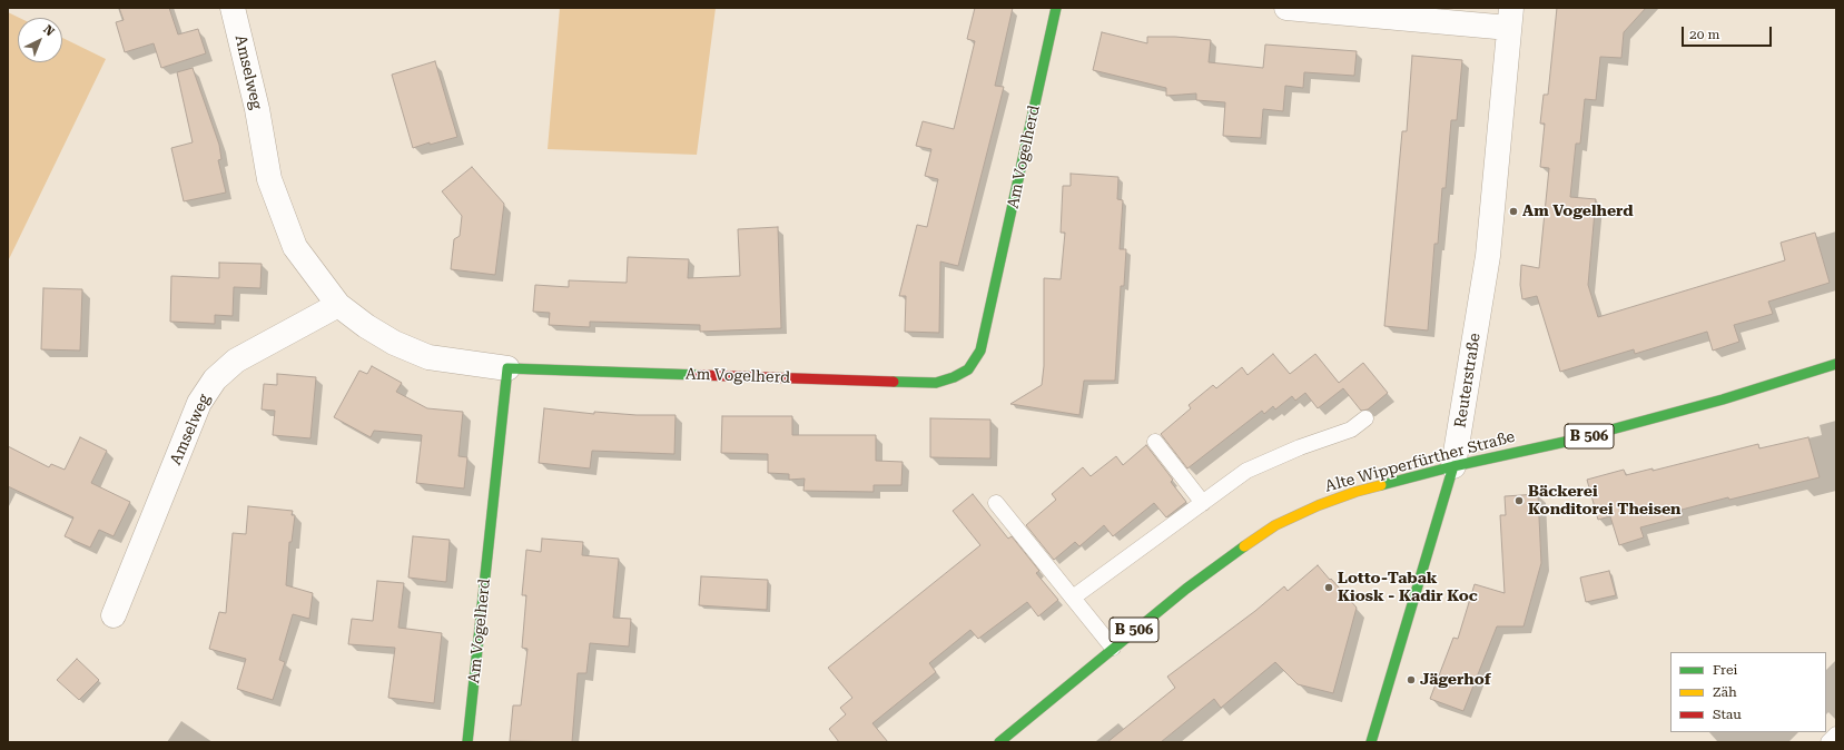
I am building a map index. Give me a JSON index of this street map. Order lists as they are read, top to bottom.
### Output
{
  "streets": {
    "street": [
      "Amselweg",
      "Am Vogelherd",
      "Reuterstraße",
      "B 506",
      "Alte Wipperfürther Straße"
    ]
  },
  "crossings": [
    ["Amselweg", "Am Vogelherd"],
    ["Reuterstraße", "Alte Wipperfürther Straße"]
  ],
  "places": [
    "Am Vogelherd",
    "Bäckerei Konditorei Theisen",
    "Lotto-Tabak Kiosk - Kadir Koc",
    "Jägerhof"
  ],
  "legend": ["Frei", "Zäh", "Stau"],
  "scale_bar": "20 m",
  "north": "top right"
}
